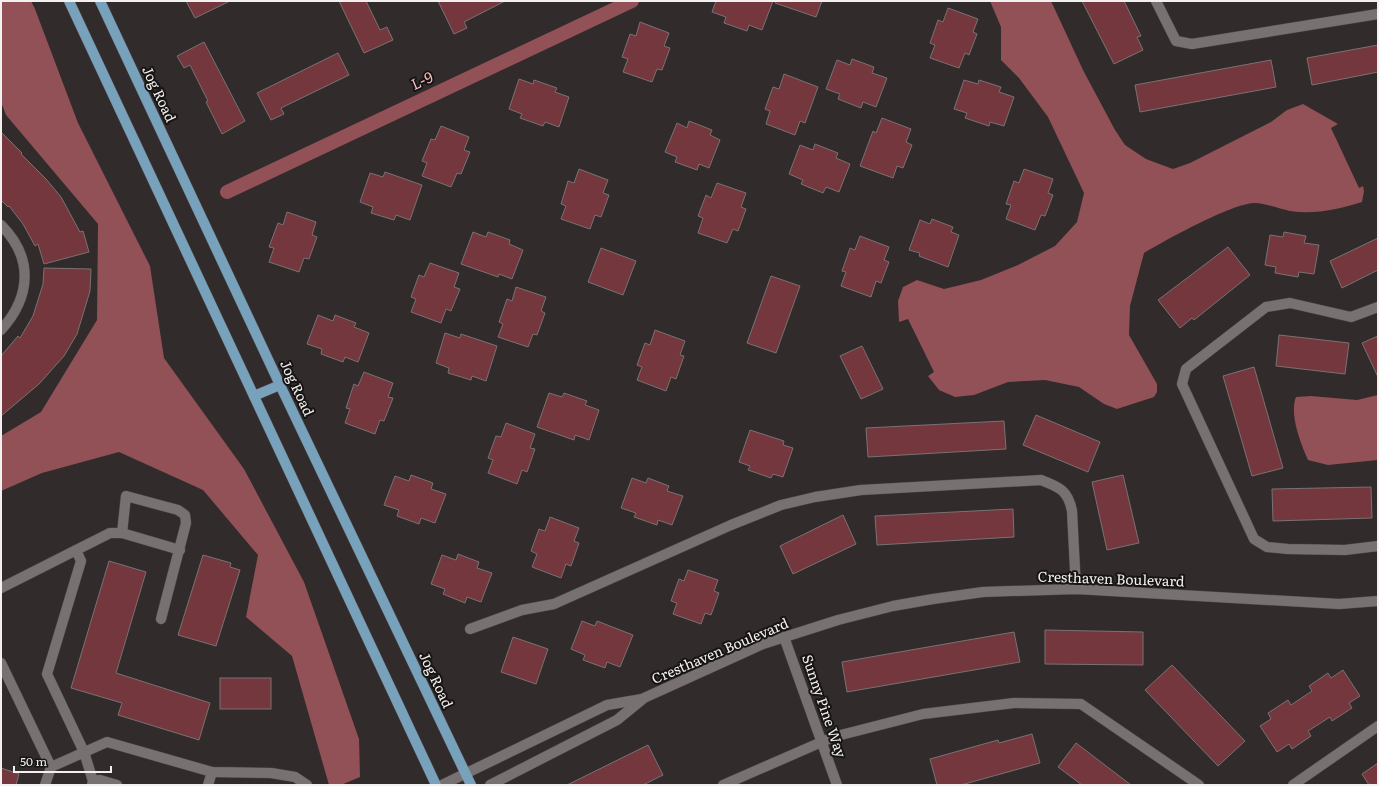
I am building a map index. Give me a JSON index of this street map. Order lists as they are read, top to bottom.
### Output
{
  "streets": {
    "main road": ["Jog Road"],
    "street": ["Cresthaven Boulevard", "Sunny Pine Way"]
  },
  "crossings": [
    ["Jog Road", "Cresthaven Boulevard"],
    ["Cresthaven Boulevard", "Sunny Pine Way"]
  ],
  "water": ["L-9"],
  "scale_bar": "50 m"
}
